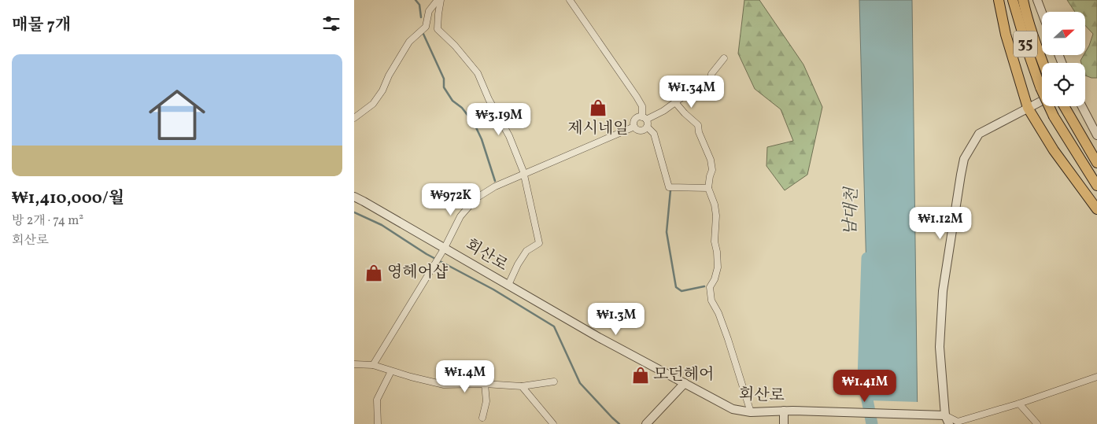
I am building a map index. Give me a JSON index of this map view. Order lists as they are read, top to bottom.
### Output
{
  "streets": {
    "highway": ["35"],
    "street": ["회산로"]
  },
  "water": ["남대천"],
  "places": {
    "shop": ["제시네일", "영헤어샵", "모던헤어"]
  },
  "north": "right",
  "page": {
    "heading": "매물 7개",
    "list": [
      {
        "name": "₩1,410,000/월",
        "note": "방 2개 · 74 m² · 회산로"
      }
    ],
    "price": [
      "₩1.34M",
      "₩3.19M",
      "₩972K",
      "₩1.12M",
      "₩1.3M",
      "₩1.4M",
      "₩1.41M"
    ]
  }
}
